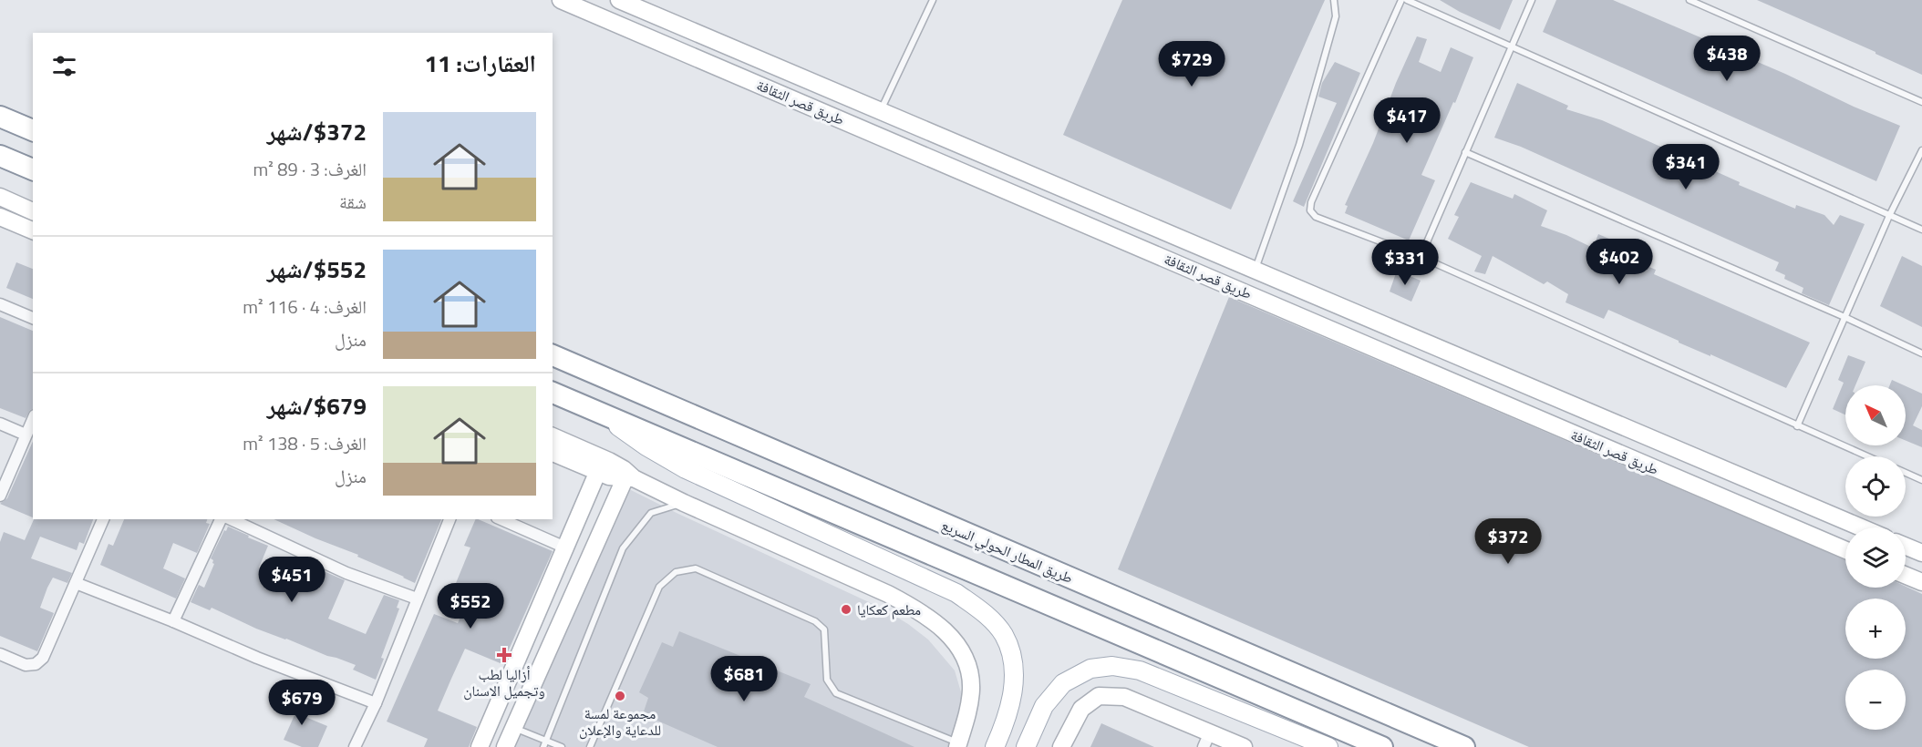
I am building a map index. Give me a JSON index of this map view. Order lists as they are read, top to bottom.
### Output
{
  "streets": {
    "highway": ["طريق المطار الحولي السريع"],
    "street": ["طريق قصر الثقافة"]
  },
  "places": {
    "other": ["مطعم كعكايا", "مجموعة لمسة للدعاية والإعلان"],
    "health": ["أزاليا لطب وتجميل الاسنان"]
  },
  "north": "top left",
  "page": {
    "heading": "العقارات: 11",
    "price": [
      "$438",
      "$729",
      "$417",
      "$341",
      "$402",
      "$331",
      "$372",
      "$451",
      "$552",
      "$681",
      "$679"
    ],
    "list": [
      {
        "name": "$372/شهر",
        "note": "الغرف: 3 · 89 m² · شقة"
      },
      {
        "name": "$552/شهر",
        "note": "الغرف: 4 · 116 m² · منزل"
      },
      {
        "name": "$679/شهر",
        "note": "الغرف: 5 · 138 m² · منزل"
      }
    ],
    "map_buttons": ["+", "−"]
  }
}
